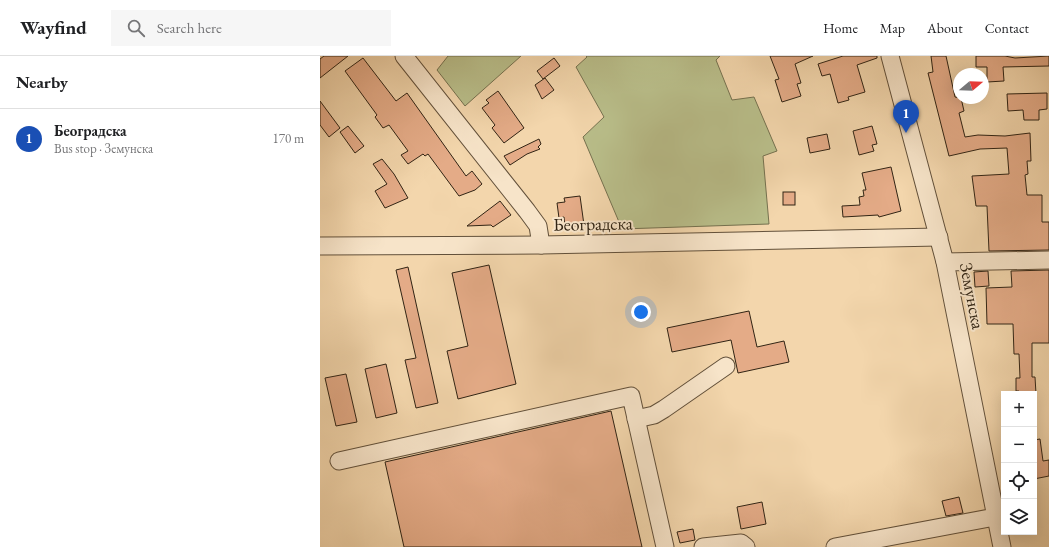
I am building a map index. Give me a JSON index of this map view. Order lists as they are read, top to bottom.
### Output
{
  "streets": {
    "street": ["Београдска", "Земунска"]
  },
  "crossings": [
    ["Београдска", "Земунска"]
  ],
  "north": "right",
  "page": {
    "header": "Wayfind",
    "search": "Search here",
    "nav": [
      "Home",
      "Map",
      "About",
      "Contact"
    ],
    "heading": "Nearby",
    "pins": "1",
    "list": [
      {
        "mark": "1",
        "name": "Београдска",
        "note": "Bus stop · Земунска",
        "value": "170 m"
      }
    ],
    "map_buttons": ["+", "−"]
  }
}
